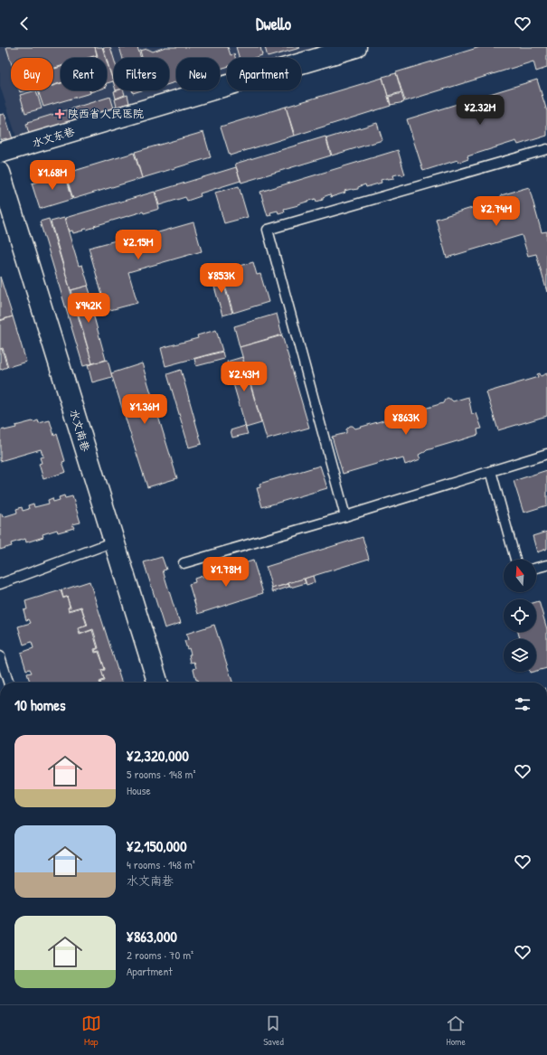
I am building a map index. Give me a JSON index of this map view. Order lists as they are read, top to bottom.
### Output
{
  "streets": {
    "street": ["水文东巷", "水文南巷"]
  },
  "places": {
    "health": ["陕西省人民医院"]
  },
  "north": "top",
  "page": {
    "header": "Dwello",
    "chip": [
      "Buy",
      "Rent",
      "Filters",
      "New",
      "Apartment"
    ],
    "price": [
      "¥2.32M",
      "¥1.68M",
      "¥2.74M",
      "¥2.15M",
      "¥853K",
      "¥942K",
      "¥2.43M",
      "¥1.36M",
      "¥863K",
      "¥1.78M"
    ],
    "heading": "10 homes",
    "list": [
      {
        "name": "¥2,320,000",
        "note": "5 rooms · 148 m² · House"
      },
      {
        "name": "¥2,150,000",
        "note": "4 rooms · 148 m² · 水文南巷"
      },
      {
        "name": "¥863,000",
        "note": "2 rooms · 70 m² · Apartment"
      }
    ],
    "tabs": ["Map", "Saved", "Home"]
  }
}
